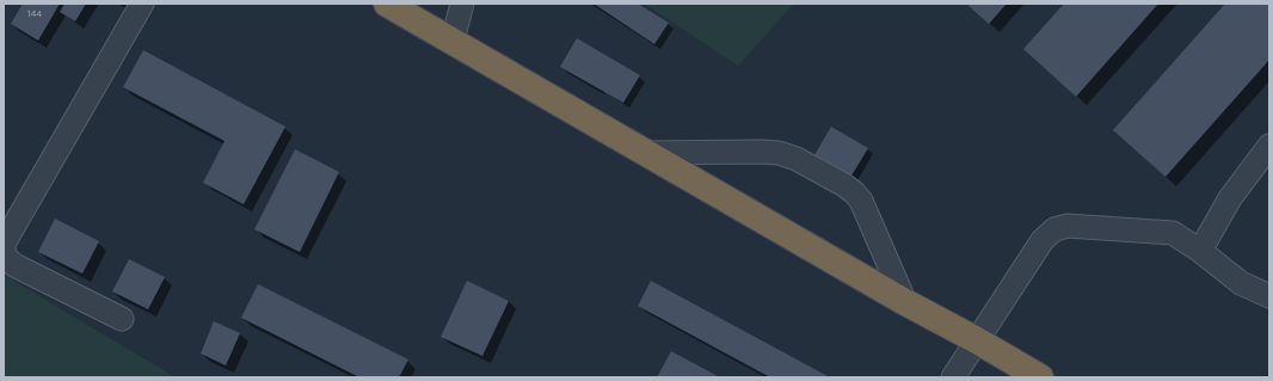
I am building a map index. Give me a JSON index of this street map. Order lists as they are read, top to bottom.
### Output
{
  "house_numbers": ["144"]
}
